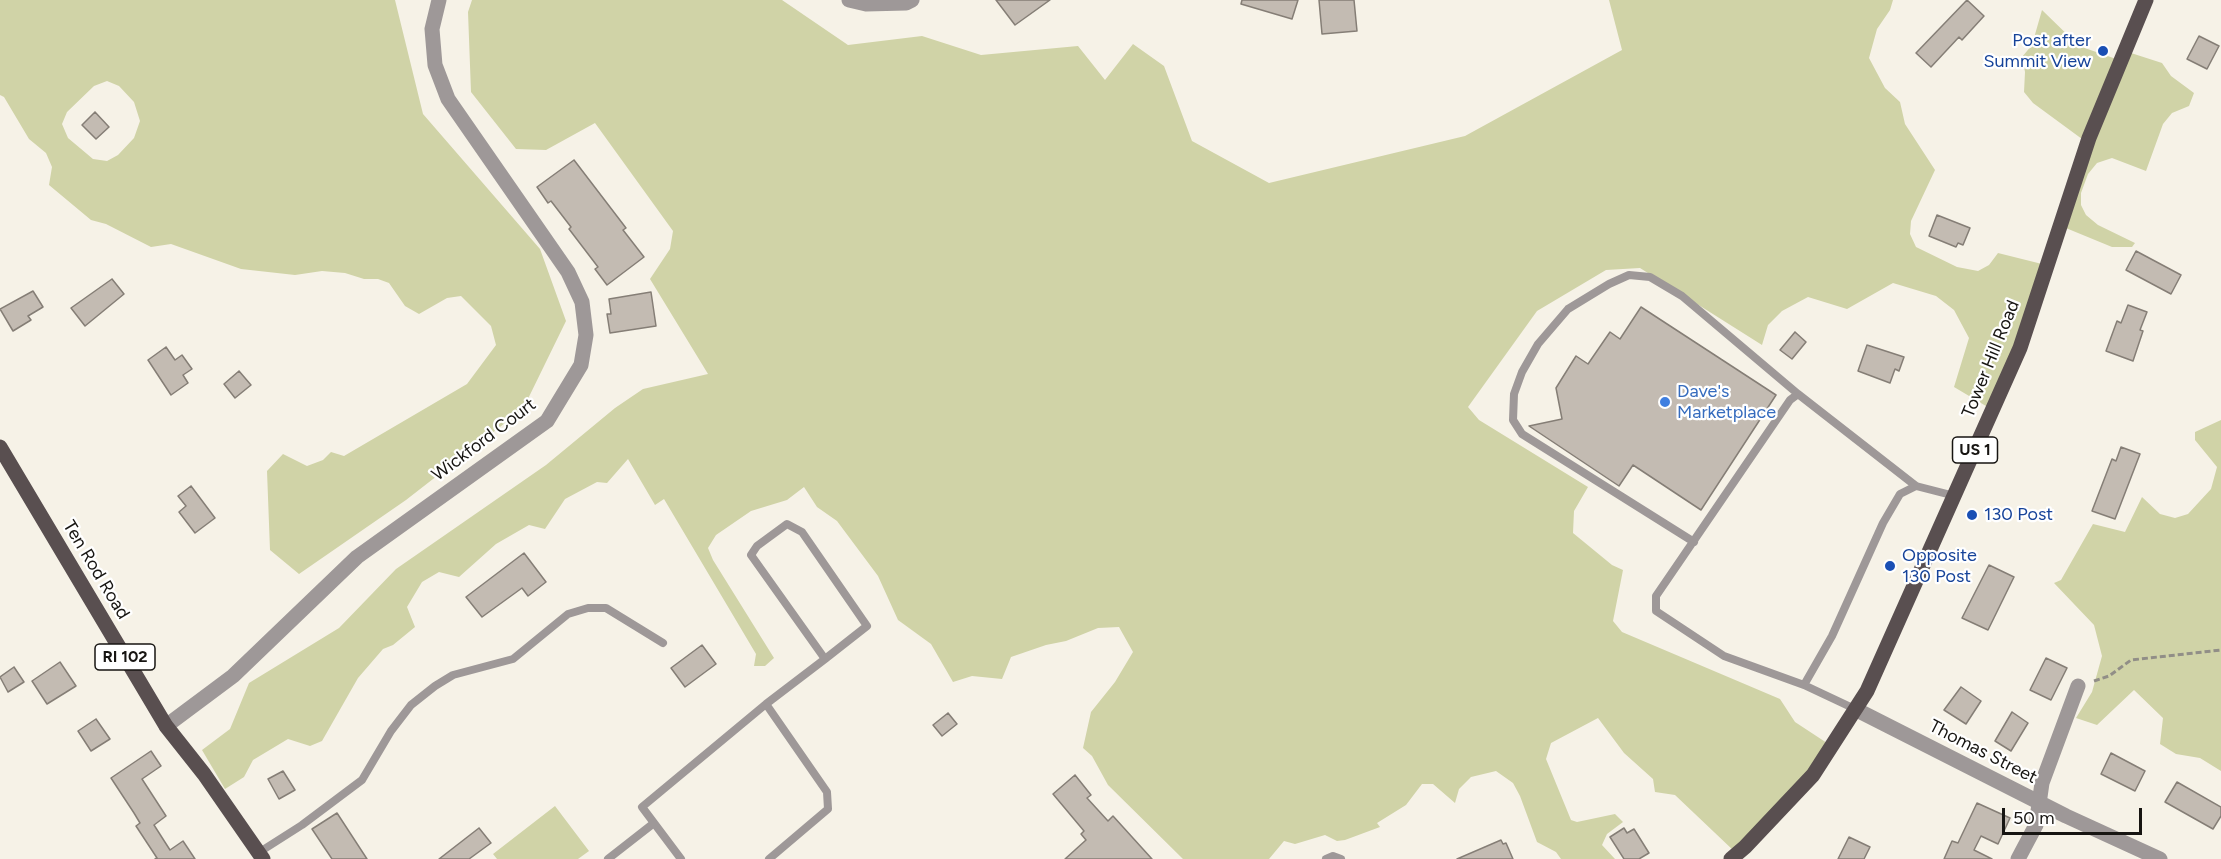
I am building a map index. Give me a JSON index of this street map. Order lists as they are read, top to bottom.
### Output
{
  "streets": {
    "main road": [
      "Tower Hill Road",
      "US 1",
      "Ten Rod Road",
      "RI 102"
    ],
    "street": ["Wickford Court", "Thomas Street"]
  },
  "crossings": [
    ["Tower Hill Road", "Thomas Street"],
    ["Wickford Court", "Ten Rod Road"]
  ],
  "places": [
    "Post after Summit View",
    "Dave's Marketplace",
    "130 Post",
    "Opposite 130 Post"
  ],
  "scale_bar": "50 m"
}
